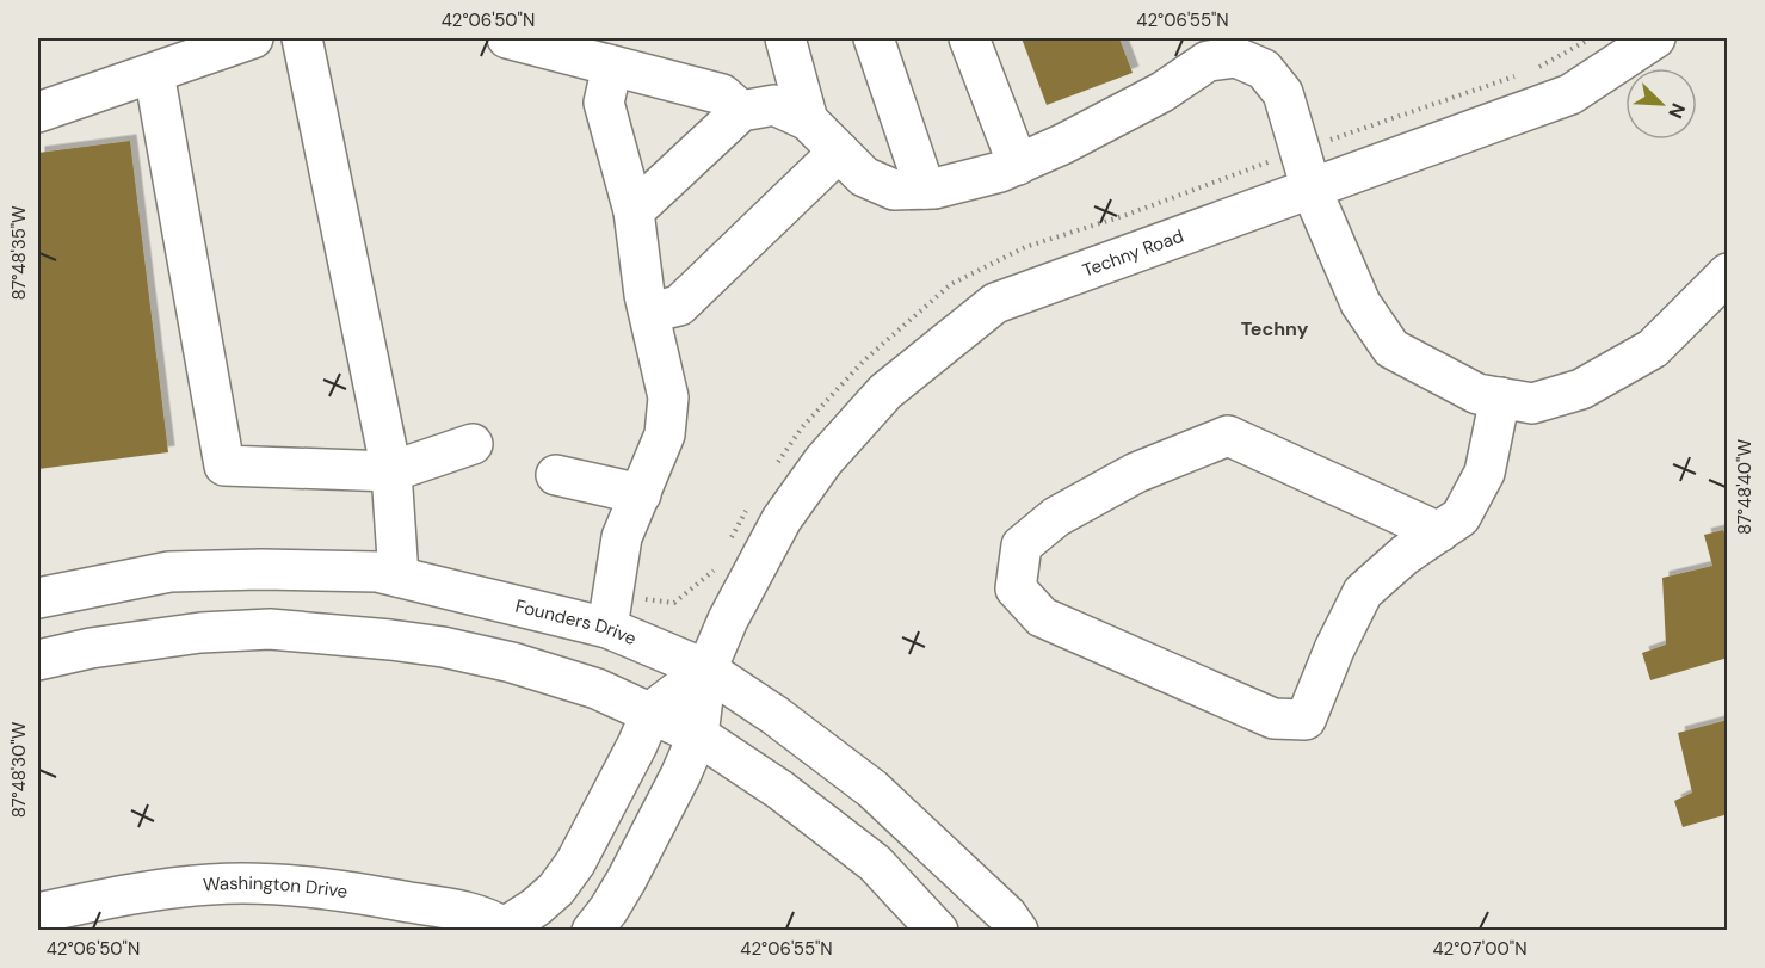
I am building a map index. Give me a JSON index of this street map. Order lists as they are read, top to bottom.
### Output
{
  "streets": {
    "main road": ["Techny Road", "Founders Drive", "Washington Drive"]
  },
  "crossings": [
    ["Techny Road", "Founders Drive"]
  ],
  "districts": ["Techny"],
  "north": "bottom right",
  "coordinates": [
    "42°06'50\"N",
    "42°06'55\"N",
    "87°48'35\"W",
    "87°48'40\"W",
    "87°48'30\"W",
    "42°07'00\"N"
  ]
}
